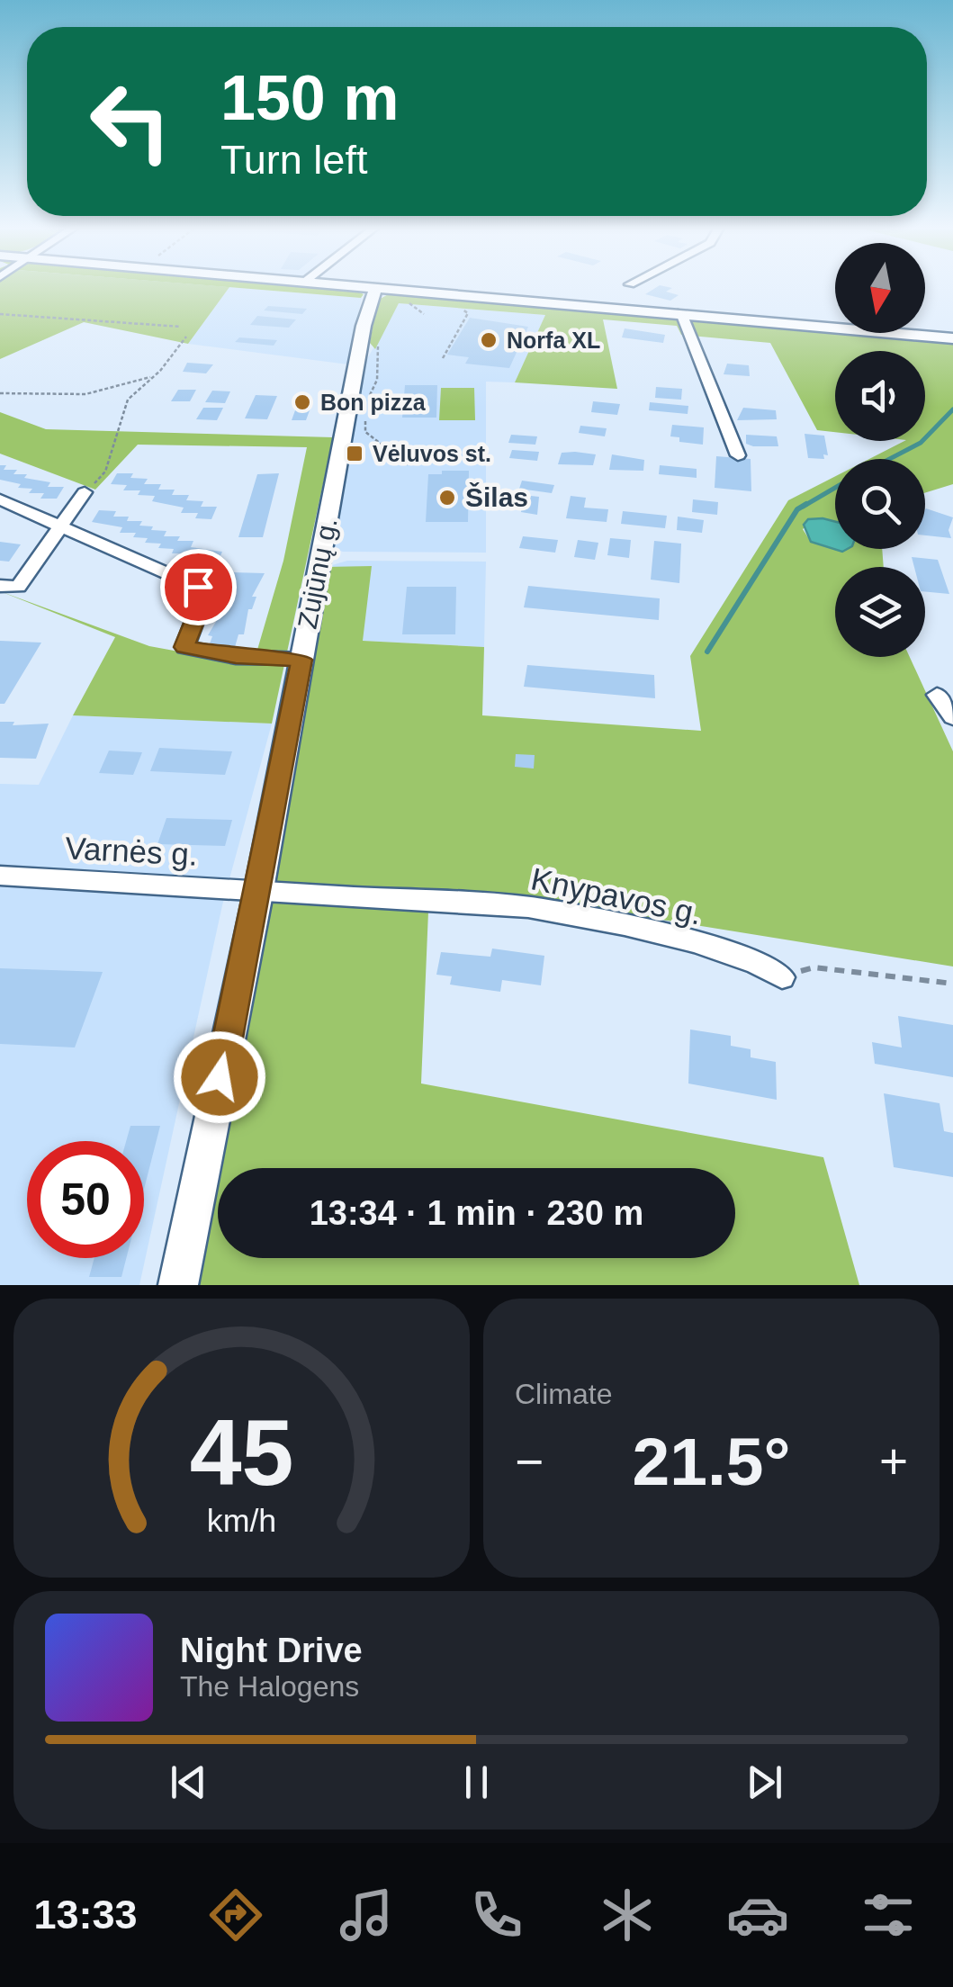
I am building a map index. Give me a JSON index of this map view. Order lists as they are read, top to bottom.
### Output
{
  "streets": {
    "main road": ["Zujūnų g."],
    "street": ["Varnės g.", "Knypavos g."]
  },
  "crossings": [
    ["Zujūnų g.", "Varnės g."],
    ["Zujūnų g.", "Knypavos g."],
    ["Varnės g.", "Knypavos g."]
  ],
  "places": {
    "other": ["Norfa XL", "Bon pizza", "Šilas"],
    "transit": ["Vėluvos st."]
  },
  "north": "bottom",
  "page": {
    "turn": ["150 m", "Turn left"],
    "limit": "50",
    "trip": "13:34 · 1 min · 230 m",
    "tile": "Climate",
    "heat": ["−", "21.5°", "+"],
    "song": ["Night Drive", "The Halogens"],
    "tabs": "13:33",
    "gauge": ["45", "km/h"]
  }
}
